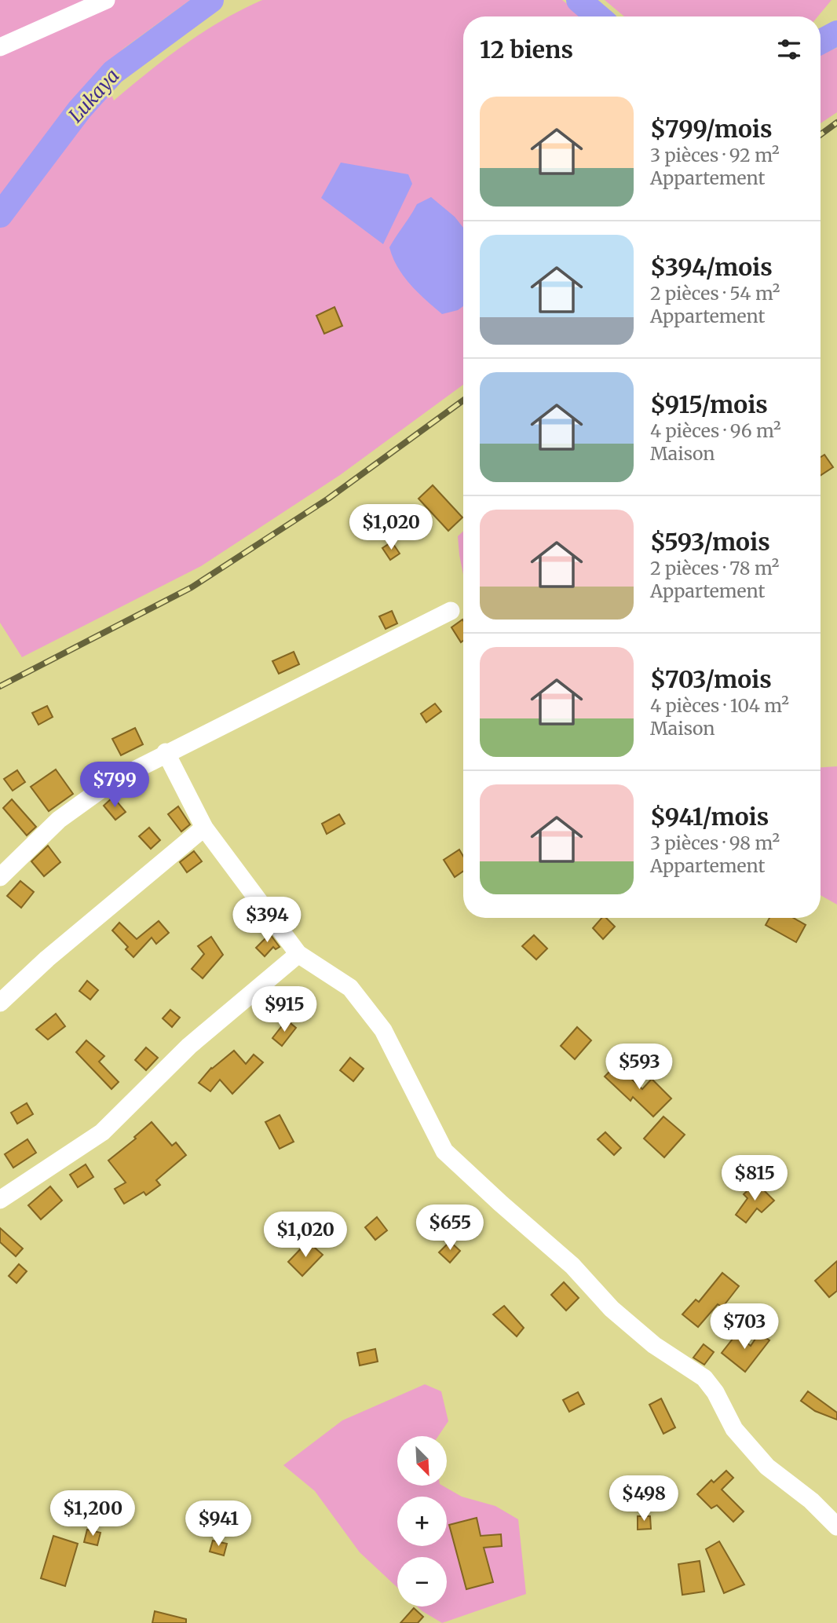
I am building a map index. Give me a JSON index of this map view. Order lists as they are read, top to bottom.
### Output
{
  "water": ["Lukaya"],
  "north": "bottom right",
  "page": {
    "heading": "12 biens",
    "list": [
      {
        "name": "$799/mois",
        "note": "3 pièces · 92 m² · Appartement"
      },
      {
        "name": "$394/mois",
        "note": "2 pièces · 54 m² · Appartement"
      },
      {
        "name": "$915/mois",
        "note": "4 pièces · 96 m² · Maison"
      },
      {
        "name": "$593/mois",
        "note": "2 pièces · 78 m² · Appartement"
      },
      {
        "name": "$703/mois",
        "note": "4 pièces · 104 m² · Maison"
      },
      {
        "name": "$941/mois",
        "note": "3 pièces · 98 m² · Appartement"
      }
    ],
    "price": [
      "$1,020",
      "$799",
      "$394",
      "$915",
      "$593",
      "$815",
      "$655",
      "$1,020",
      "$703",
      "$498",
      "$1,200",
      "$941"
    ],
    "map_buttons": ["+", "−"]
  }
}
